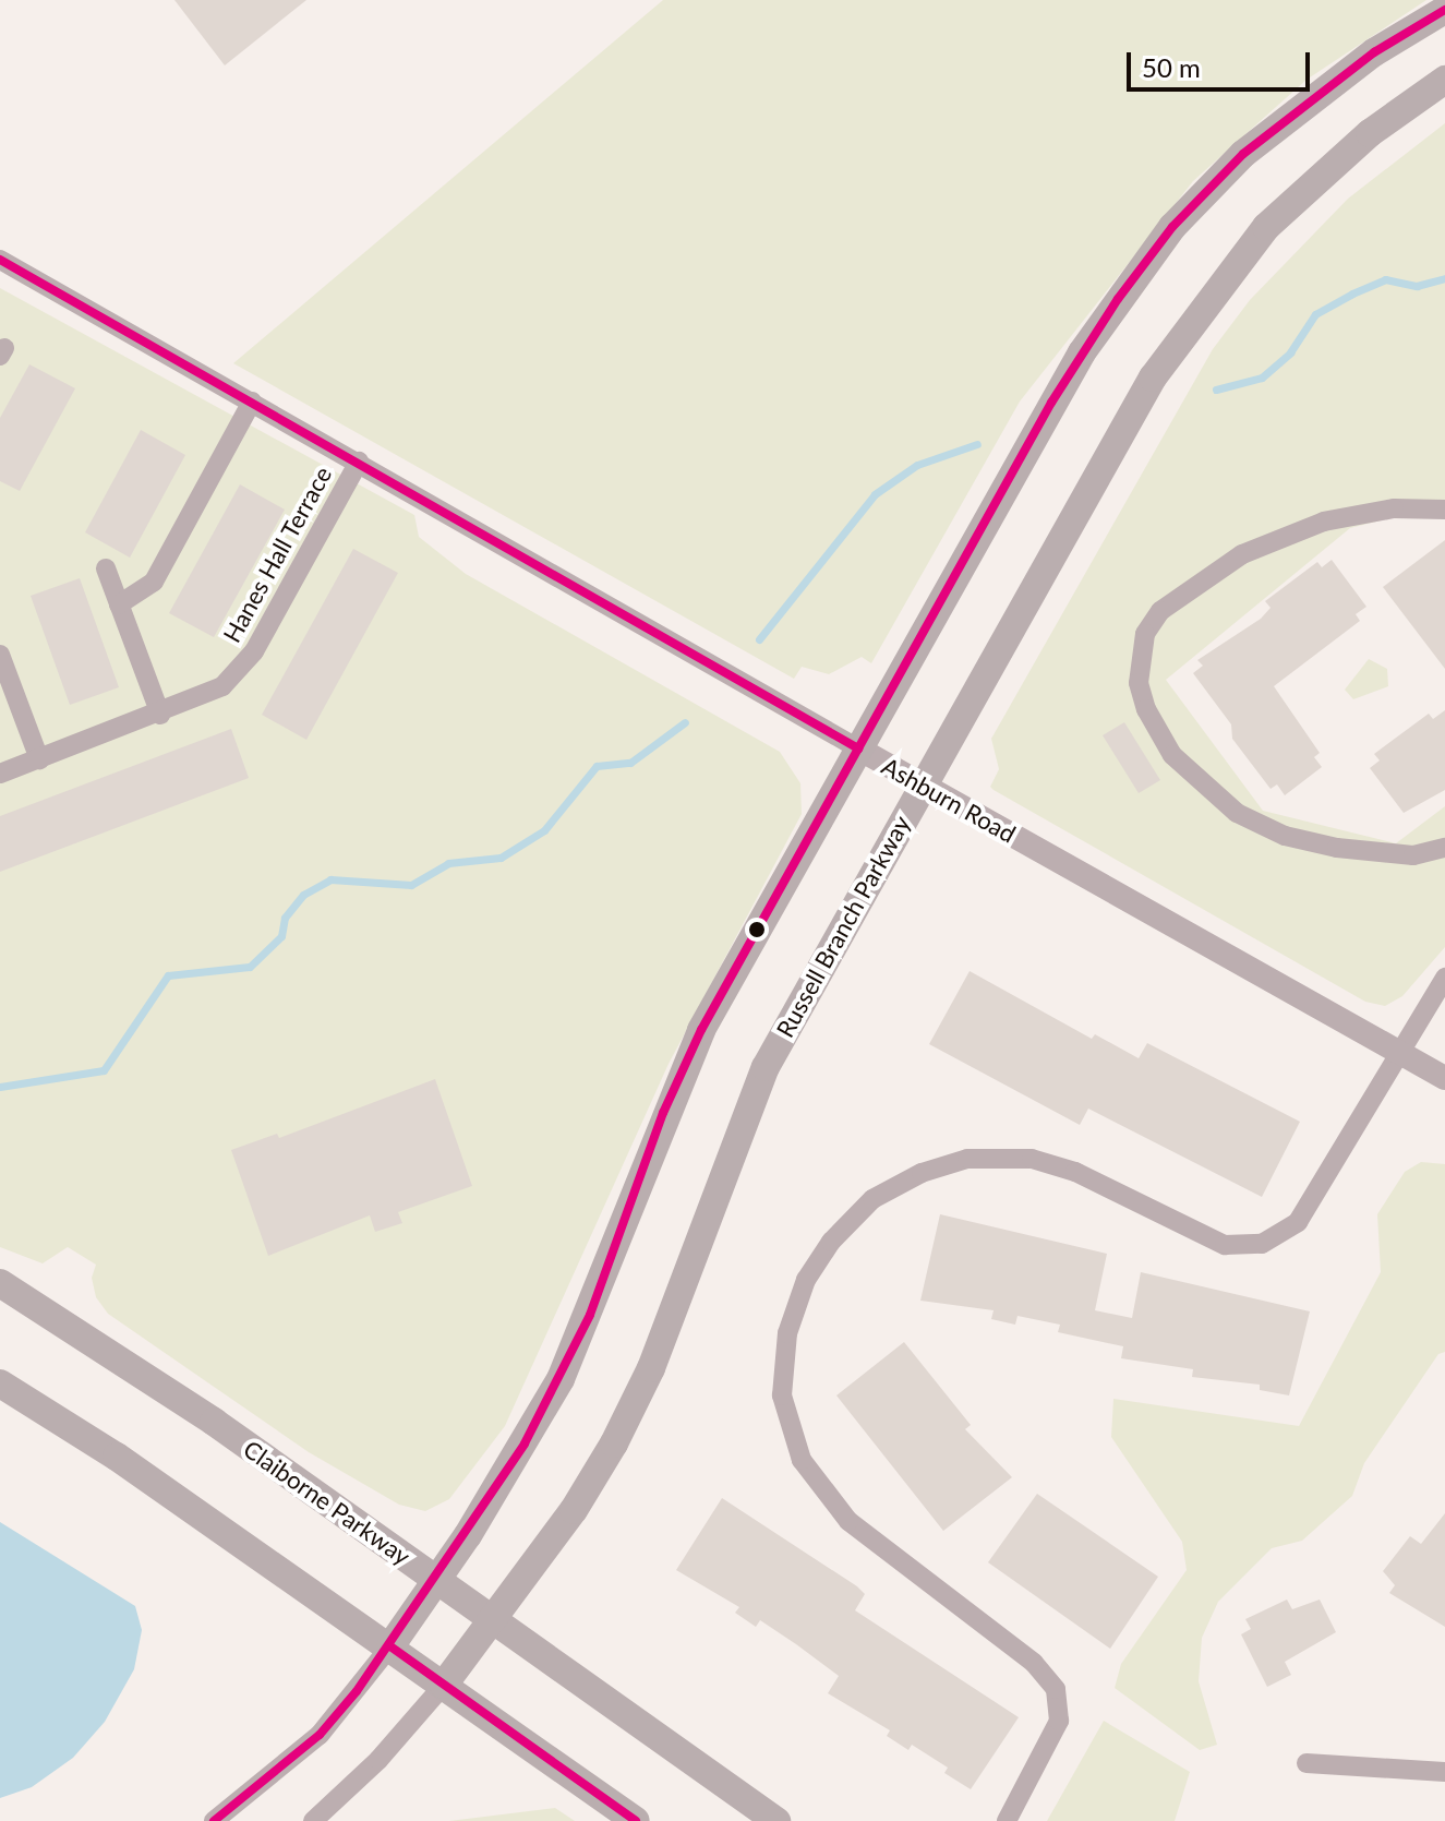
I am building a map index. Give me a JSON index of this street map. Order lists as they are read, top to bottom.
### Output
{
  "streets": {
    "main road": ["Russell Branch Parkway", "Claiborne Parkway"],
    "street": ["Hanes Hall Terrace", "Ashburn Road"]
  },
  "crossings": [
    ["Hanes Hall Terrace", "Ashburn Road"],
    ["Ashburn Road", "Russell Branch Parkway"],
    ["Russell Branch Parkway", "Claiborne Parkway"]
  ],
  "scale_bar": "50 m"
}
